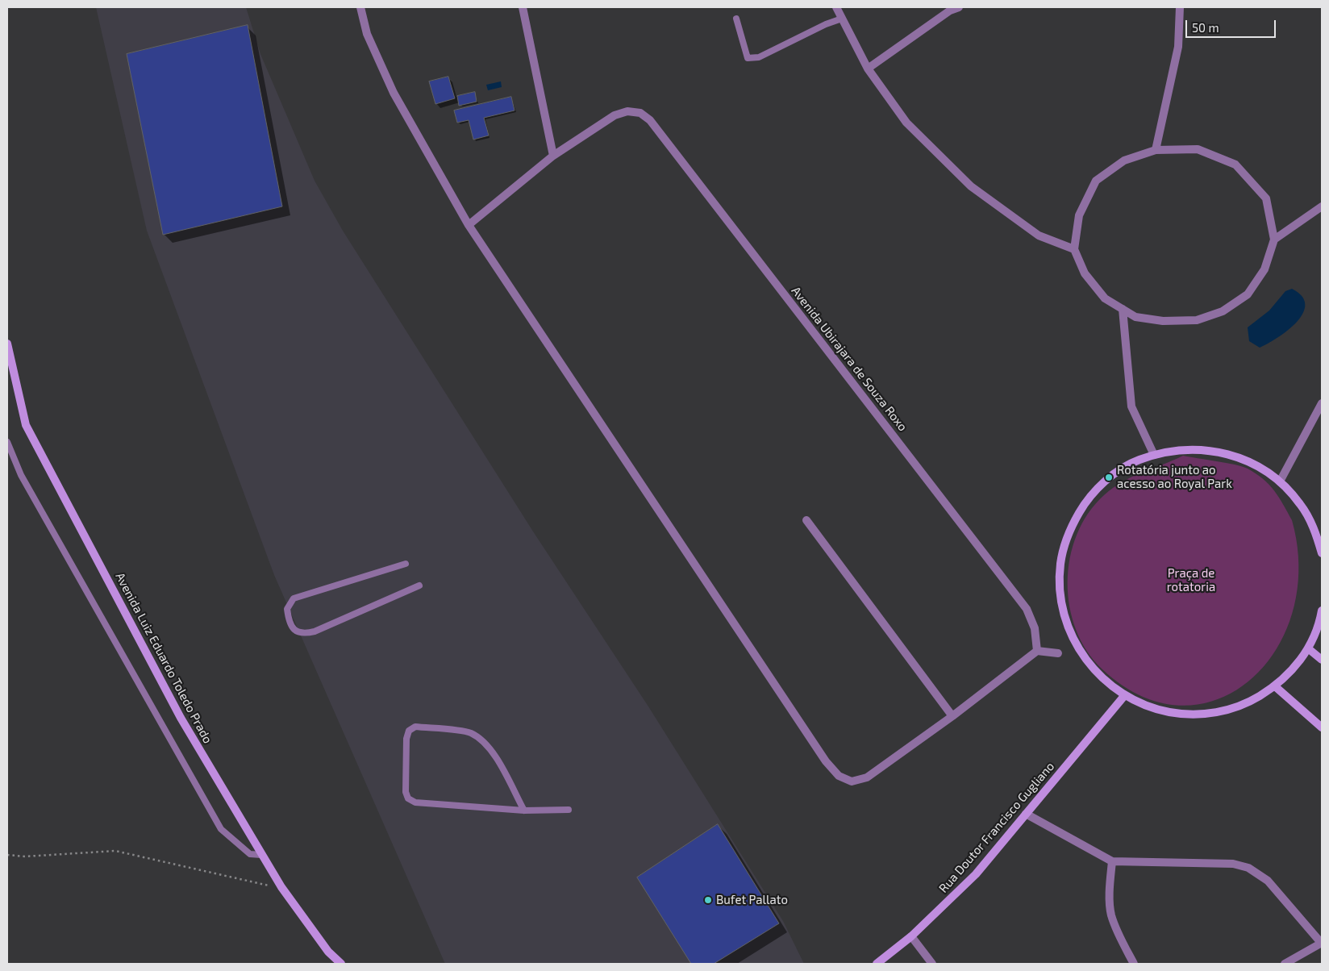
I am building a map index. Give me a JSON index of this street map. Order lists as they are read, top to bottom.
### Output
{
  "streets": {
    "main road": ["Avenida Luiz Eduardo Toledo Prado", "Rua Doutor Francisco Gugliano"],
    "street": ["Avenida Ubirajara de Souza Roxo"]
  },
  "parks": ["Praça de rotatoria"],
  "places": ["Rotatória junto ao acesso ao Royal Park", "Bufet Pallato"],
  "scale_bar": "50 m"
}
